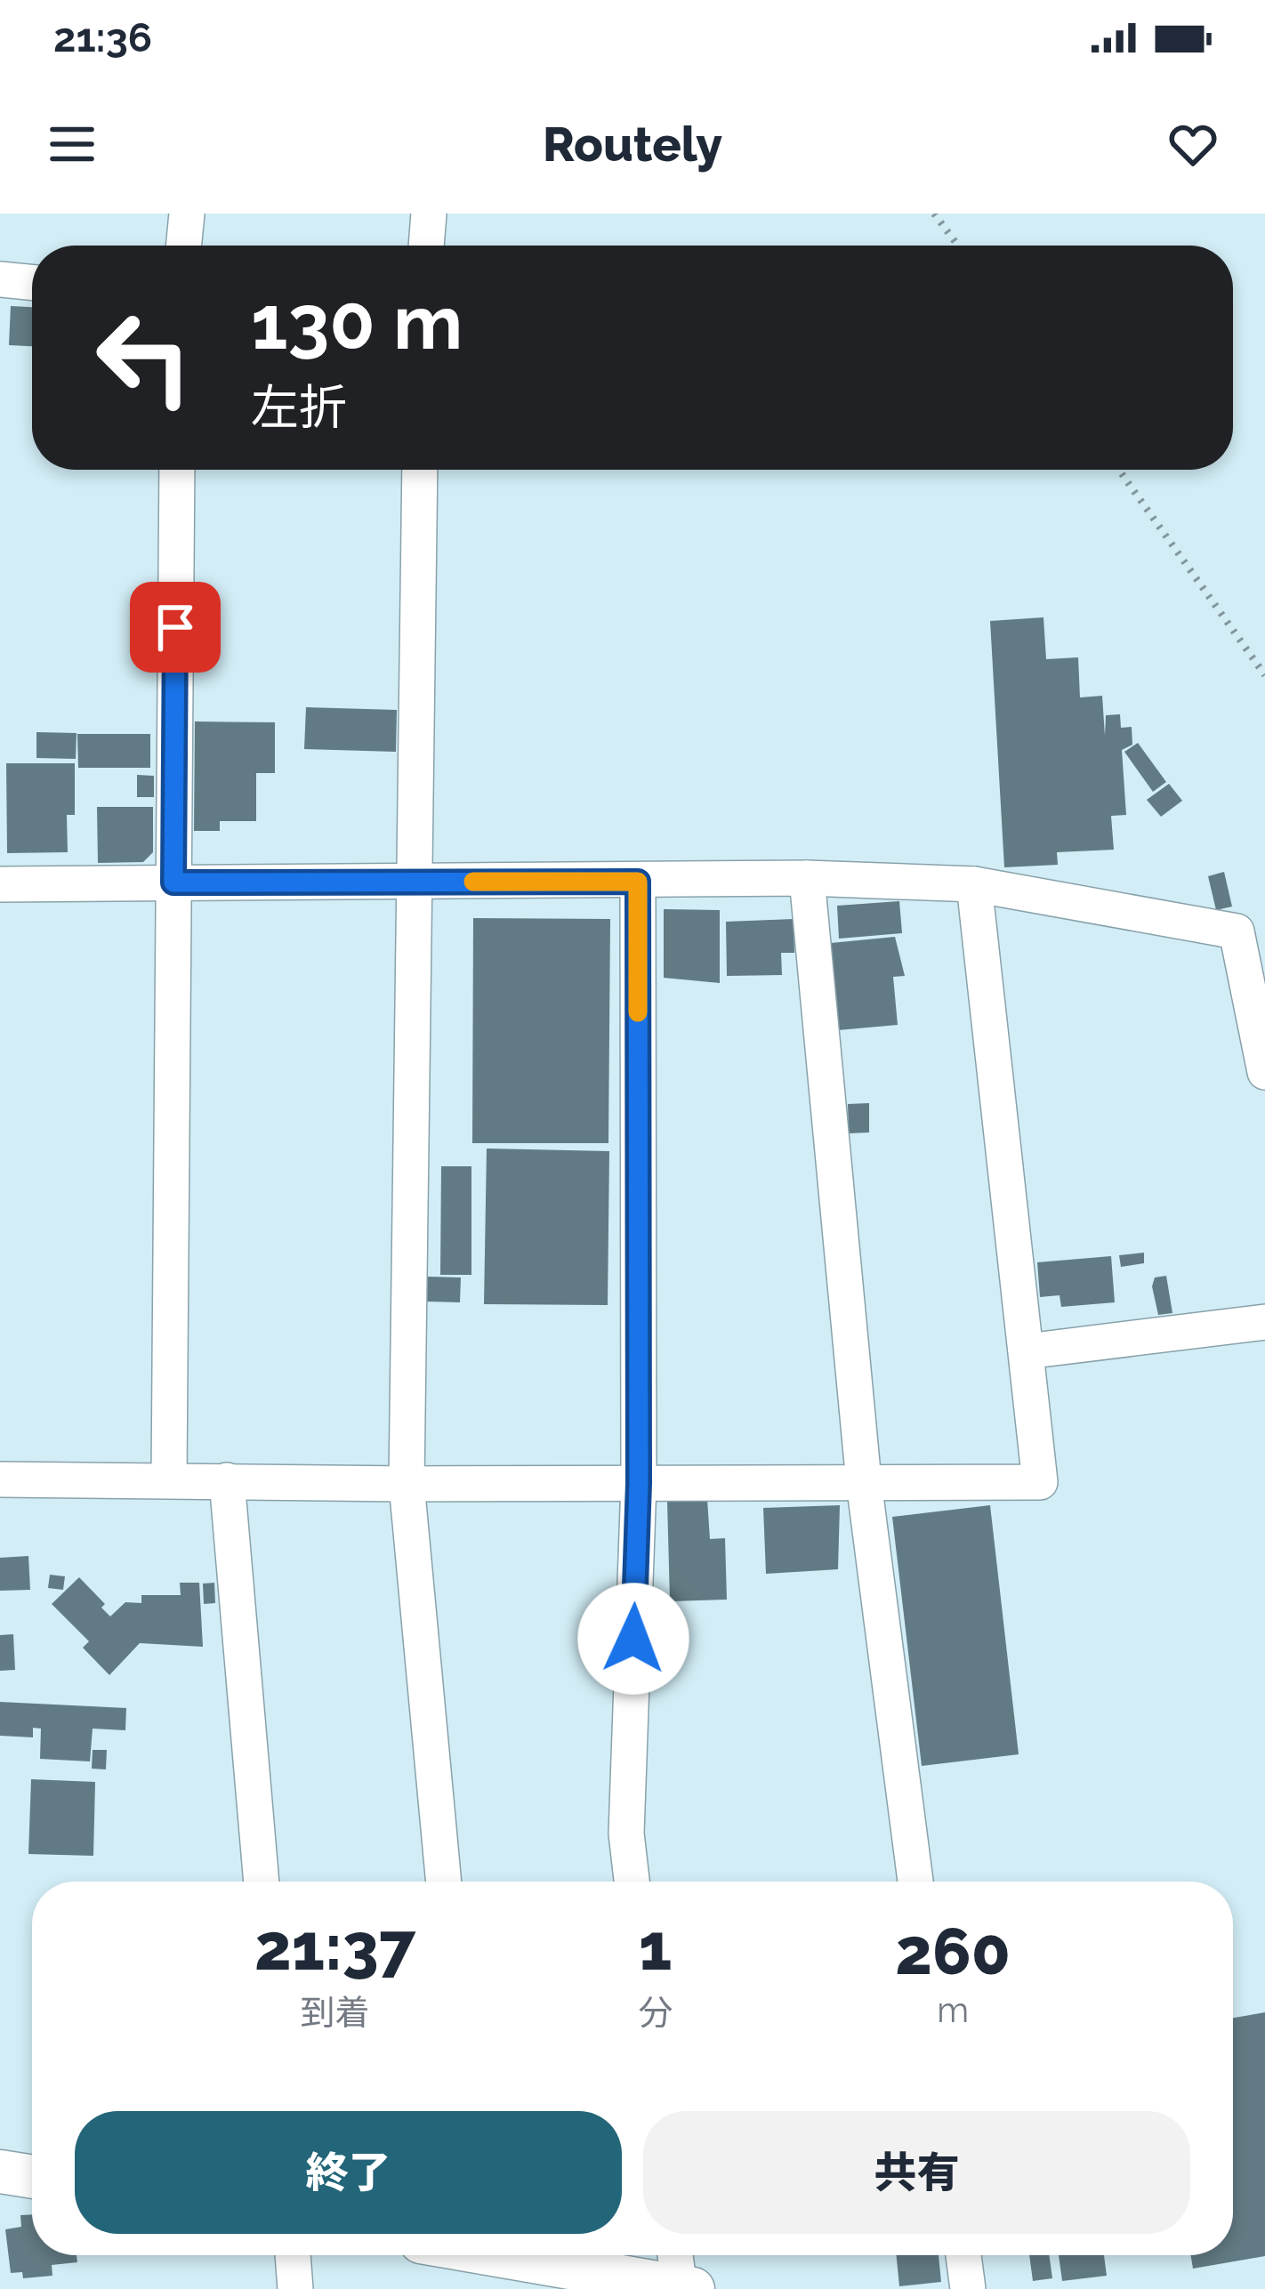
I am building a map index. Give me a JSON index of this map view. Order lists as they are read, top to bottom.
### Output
{
  "page": {
    "status": "21:36",
    "header": "Routely",
    "turn": ["130 m", "左折"],
    "eta": [
      "21:37",
      "到着",
      "1",
      "分",
      "260",
      "m"
    ],
    "buttons": ["終了", "共有"]
  }
}
